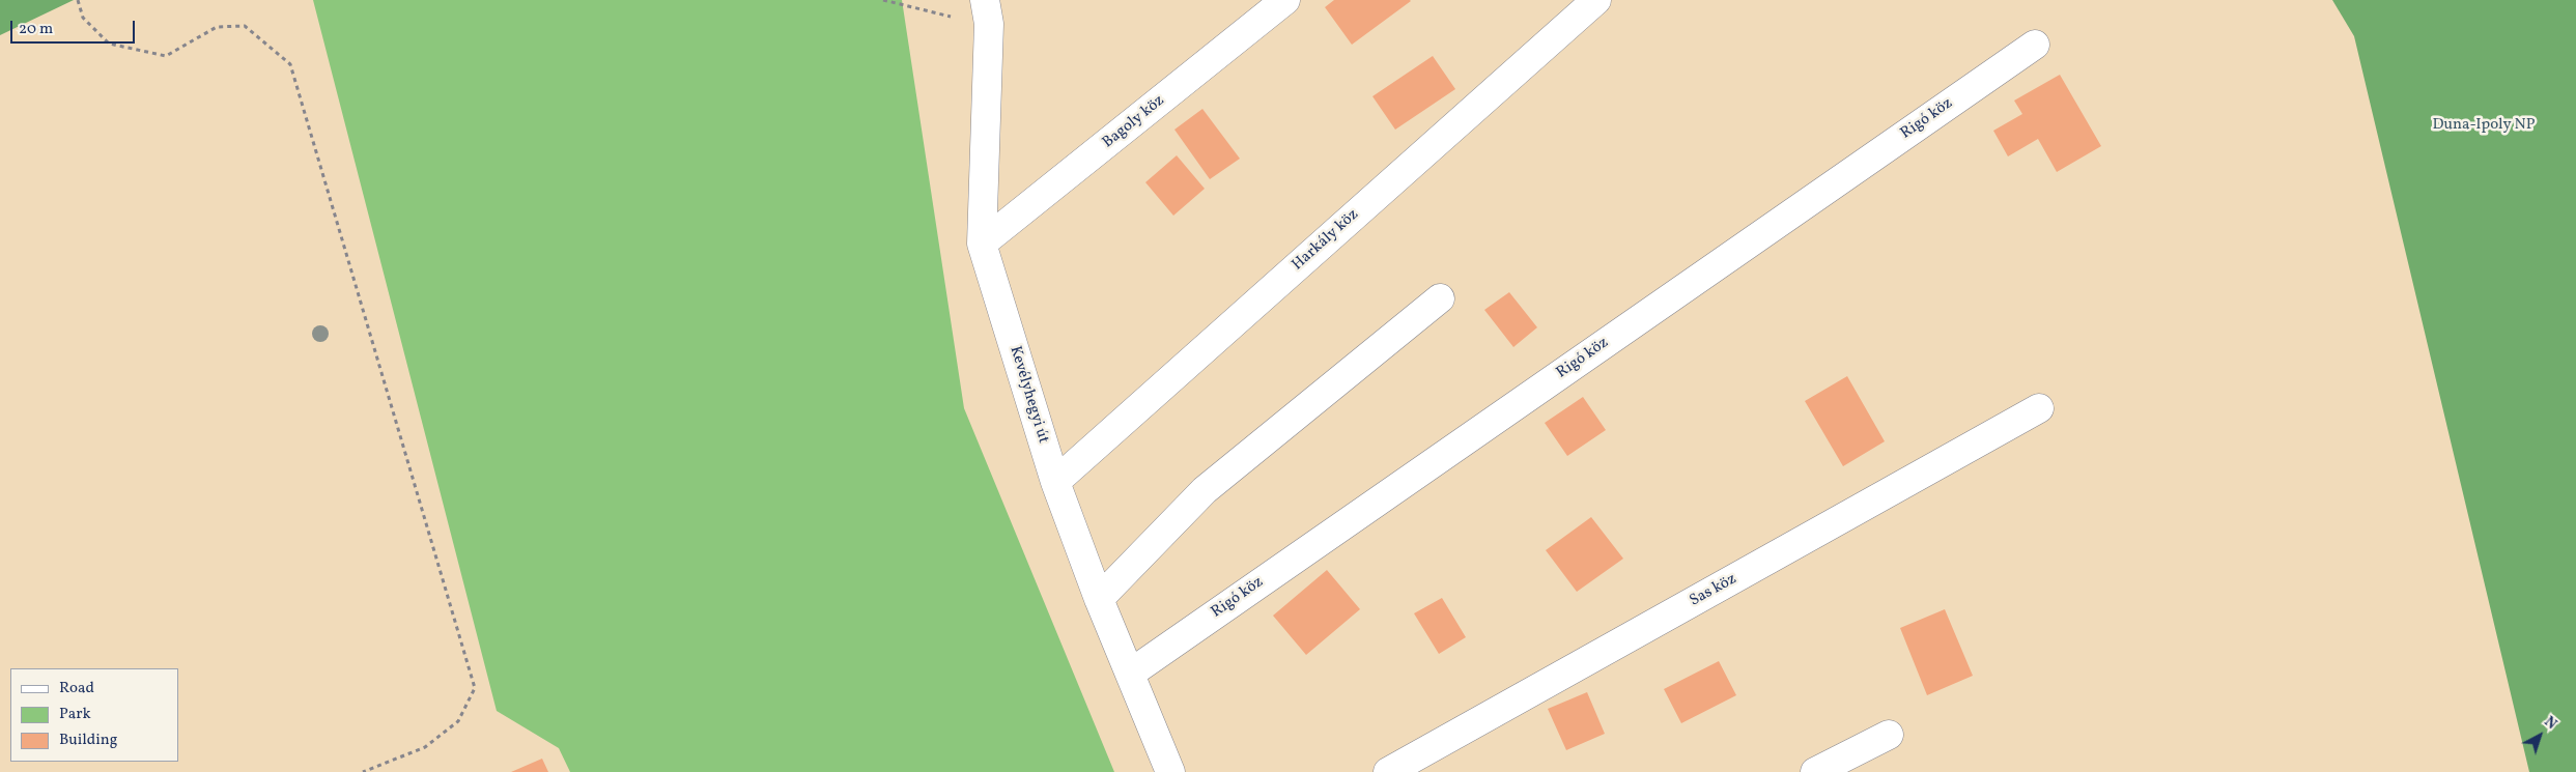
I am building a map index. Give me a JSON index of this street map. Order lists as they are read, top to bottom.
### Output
{
  "streets": {
    "street": [
      "Rigó köz",
      "Bagoly köz",
      "Harkály köz",
      "Kevélyhegyi út",
      "Sas köz"
    ]
  },
  "crossings": [
    ["Rigó köz", "Kevélyhegyi út"],
    ["Bagoly köz", "Kevélyhegyi út"],
    ["Harkály köz", "Kevélyhegyi út"]
  ],
  "parks": ["Duna-Ipoly NP"],
  "legend": ["Road", "Park", "Building"],
  "scale_bar": "20 m",
  "north": "top right"
}
